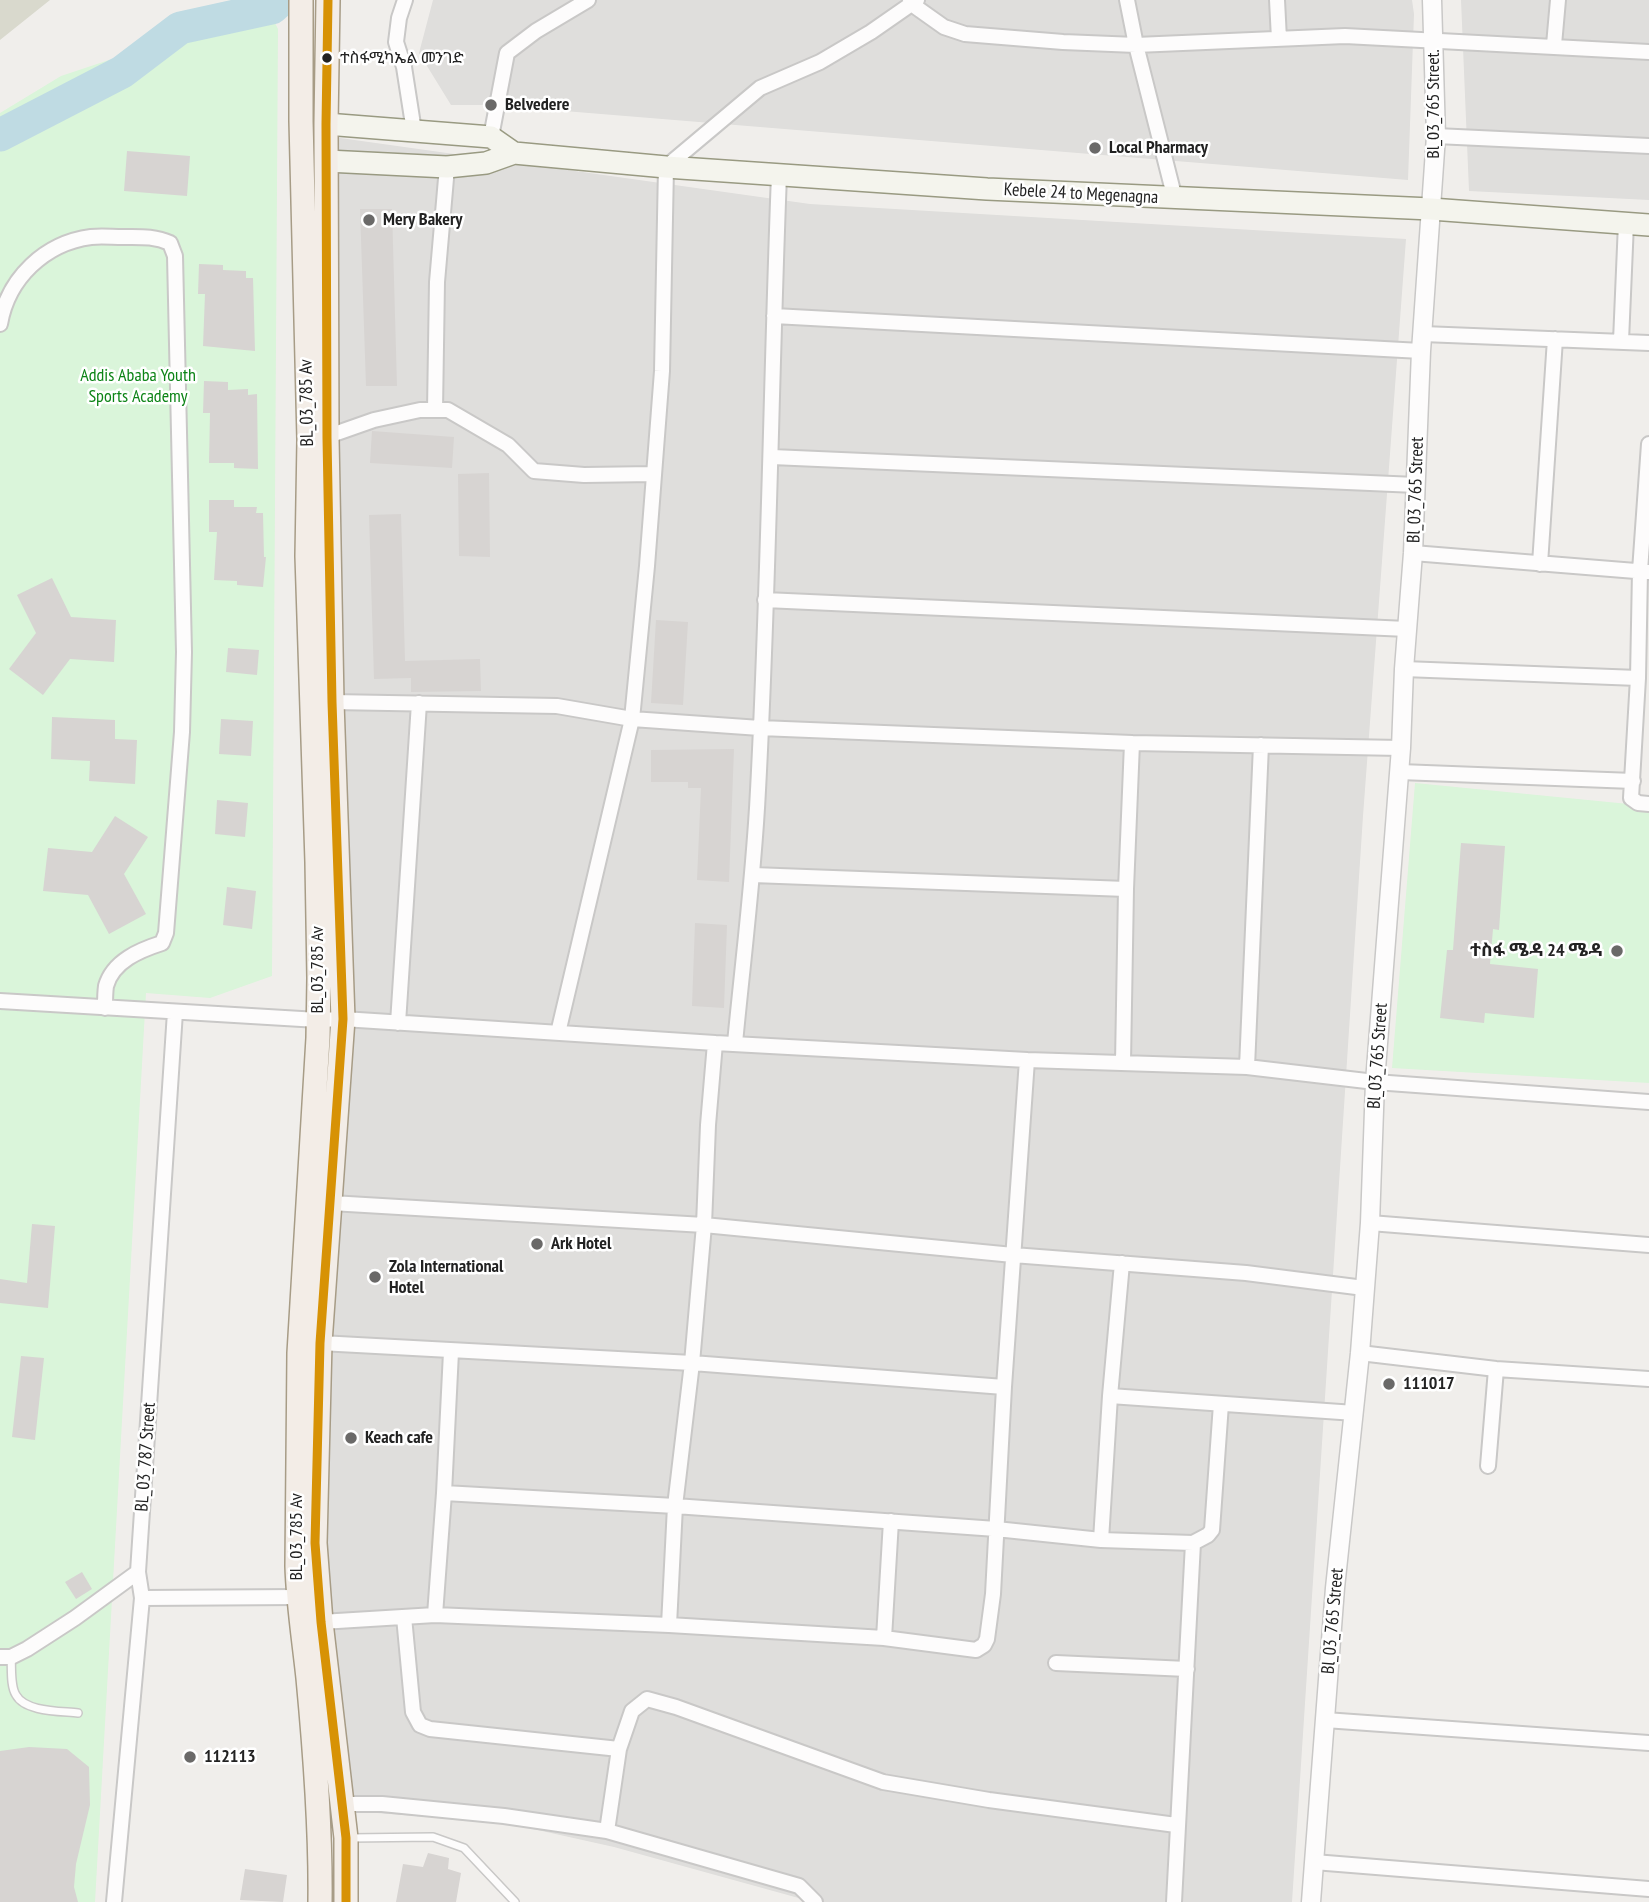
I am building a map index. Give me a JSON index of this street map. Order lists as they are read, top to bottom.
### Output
{
  "streets": {
    "main road": ["Kebele 24 to Megenagna", "BL_03_785 Av"],
    "street": ["Bl_03_765 Street.", "Bl_03_765 Street", "BL_03_787 Street"]
  },
  "crossings": [
    ["Bl_03_765 Street.", "Kebele 24 to Megenagna"],
    ["Bl_03_765 Street.", "Bl_03_765 Street"],
    ["Kebele 24 to Megenagna", "Bl_03_765 Street"]
  ],
  "parks": ["Addis Ababa Youth Sports Academy"],
  "places": [
    "ተስፋሚካኤል መንገድ",
    "Belvedere",
    "Local Pharmacy",
    "Mery Bakery",
    "ተስፋ ሜዳ 24 ሜዳ",
    "Ark Hotel",
    "Zola International Hotel",
    "111017",
    "Keach cafe",
    "112113"
  ]
}
